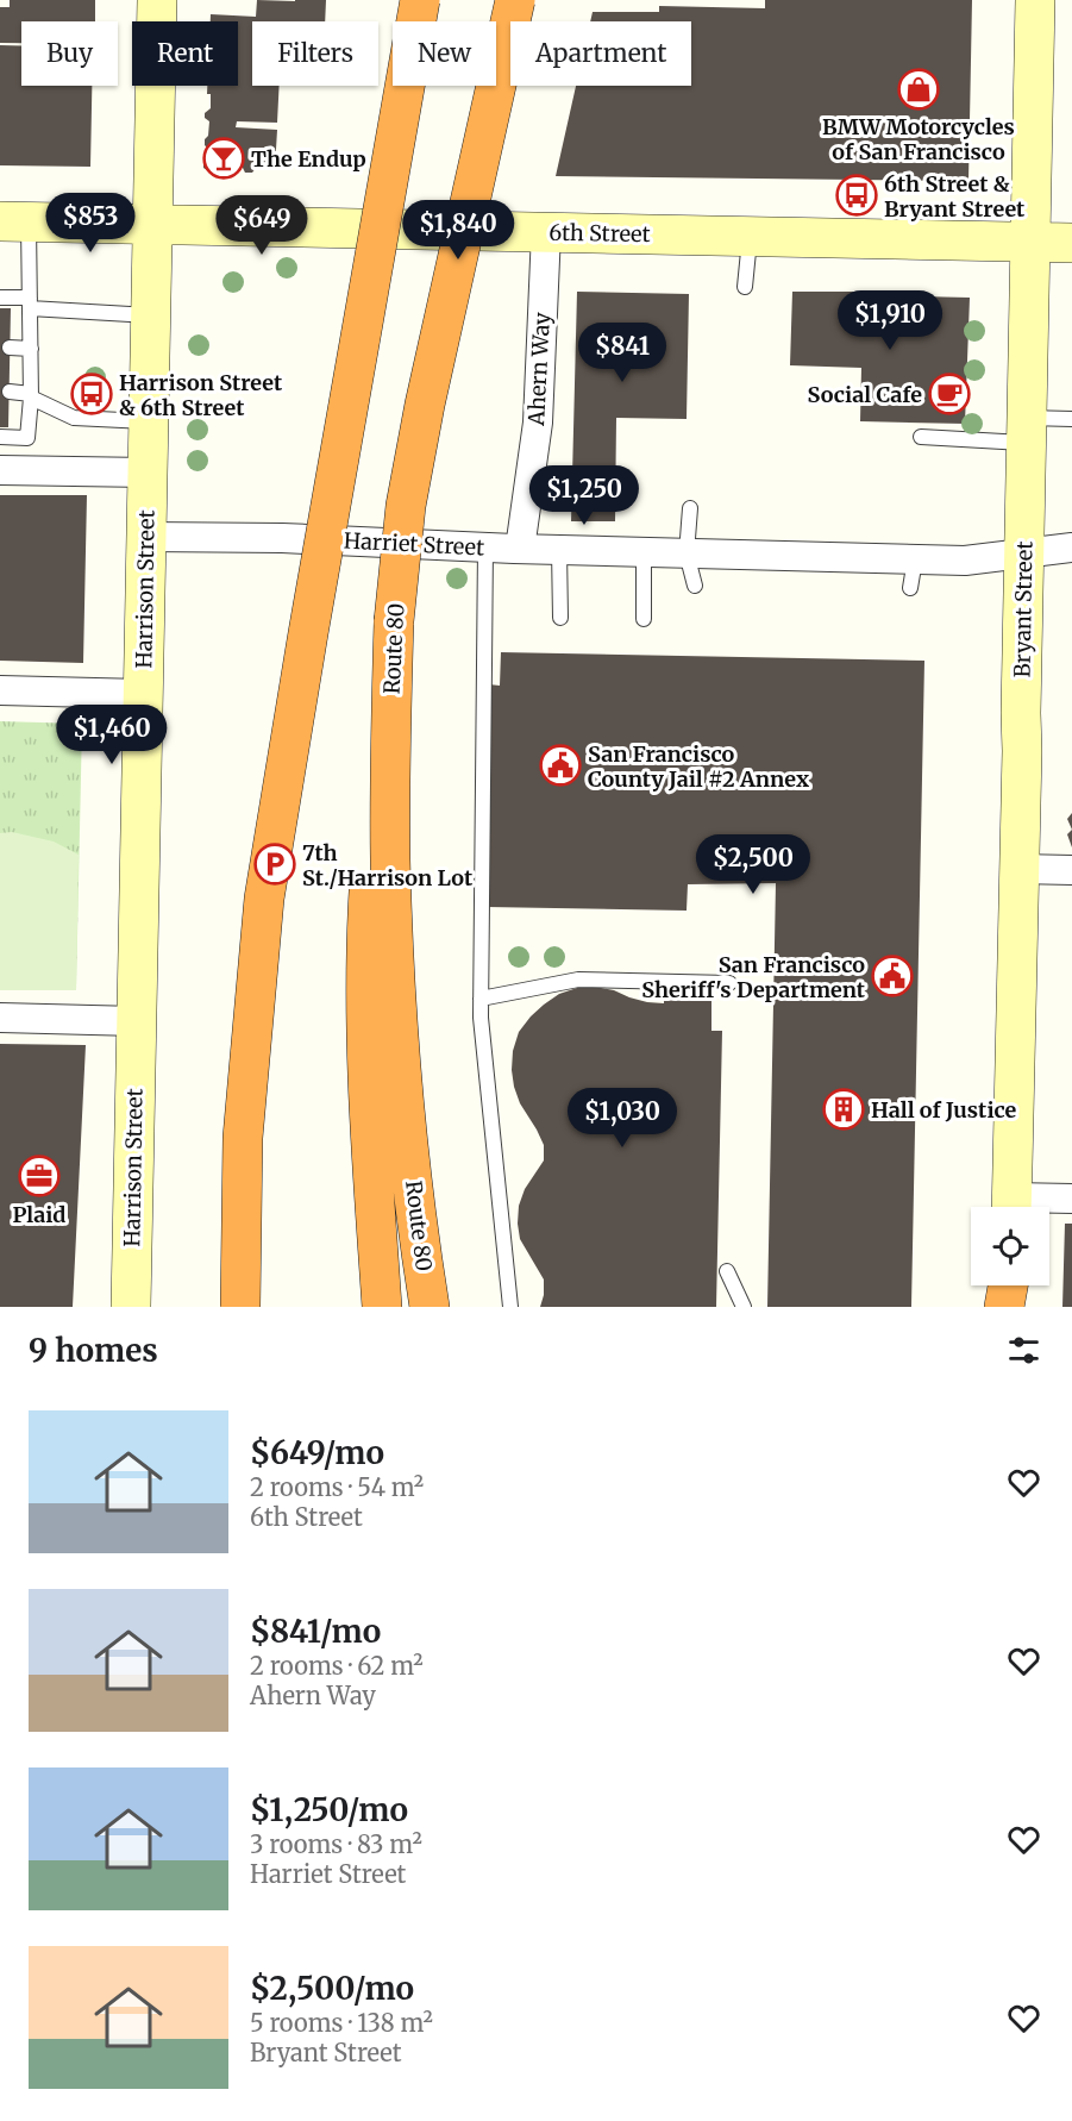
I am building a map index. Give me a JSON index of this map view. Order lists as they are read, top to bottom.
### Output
{
  "streets": {
    "highway": ["Route 80"],
    "main road": ["6th Street", "Harrison Street", "Bryant Street"],
    "street": ["Ahern Way", "Harriet Street"]
  },
  "crossings": [
    ["6th Street", "Ahern Way"],
    ["6th Street", "Harrison Street"],
    ["6th Street", "Bryant Street"],
    ["Ahern Way", "Harriet Street"],
    ["Harriet Street", "Harrison Street"],
    ["Harriet Street", "Bryant Street"]
  ],
  "places": {
    "shop": ["BMW Motorcycles of San Francisco"],
    "bar": ["The Endup"],
    "bus stop": ["6th Street & Bryant Street", "Harrison Street & 6th Street"],
    "cafe": ["Social Cafe"],
    "public building": ["San Francisco County Jail #2 Annex", "San Francisco Sheriff's Department"],
    "parking": ["7th St./Harrison Lot"],
    "building": ["Hall of Justice"],
    "office": ["Plaid"]
  },
  "page": {
    "chip": [
      "Buy",
      "Rent",
      "Filters",
      "New",
      "Apartment"
    ],
    "price": [
      "$853",
      "$649",
      "$1,840",
      "$1,910",
      "$841",
      "$1,250",
      "$1,460",
      "$2,500",
      "$1,030"
    ],
    "heading": "9 homes",
    "list": [
      {
        "name": "$649/mo",
        "note": "2 rooms · 54 m² · 6th Street"
      },
      {
        "name": "$841/mo",
        "note": "2 rooms · 62 m² · Ahern Way"
      },
      {
        "name": "$1,250/mo",
        "note": "3 rooms · 83 m² · Harriet Street"
      },
      {
        "name": "$2,500/mo",
        "note": "5 rooms · 138 m² · Bryant Street"
      }
    ]
  }
}
